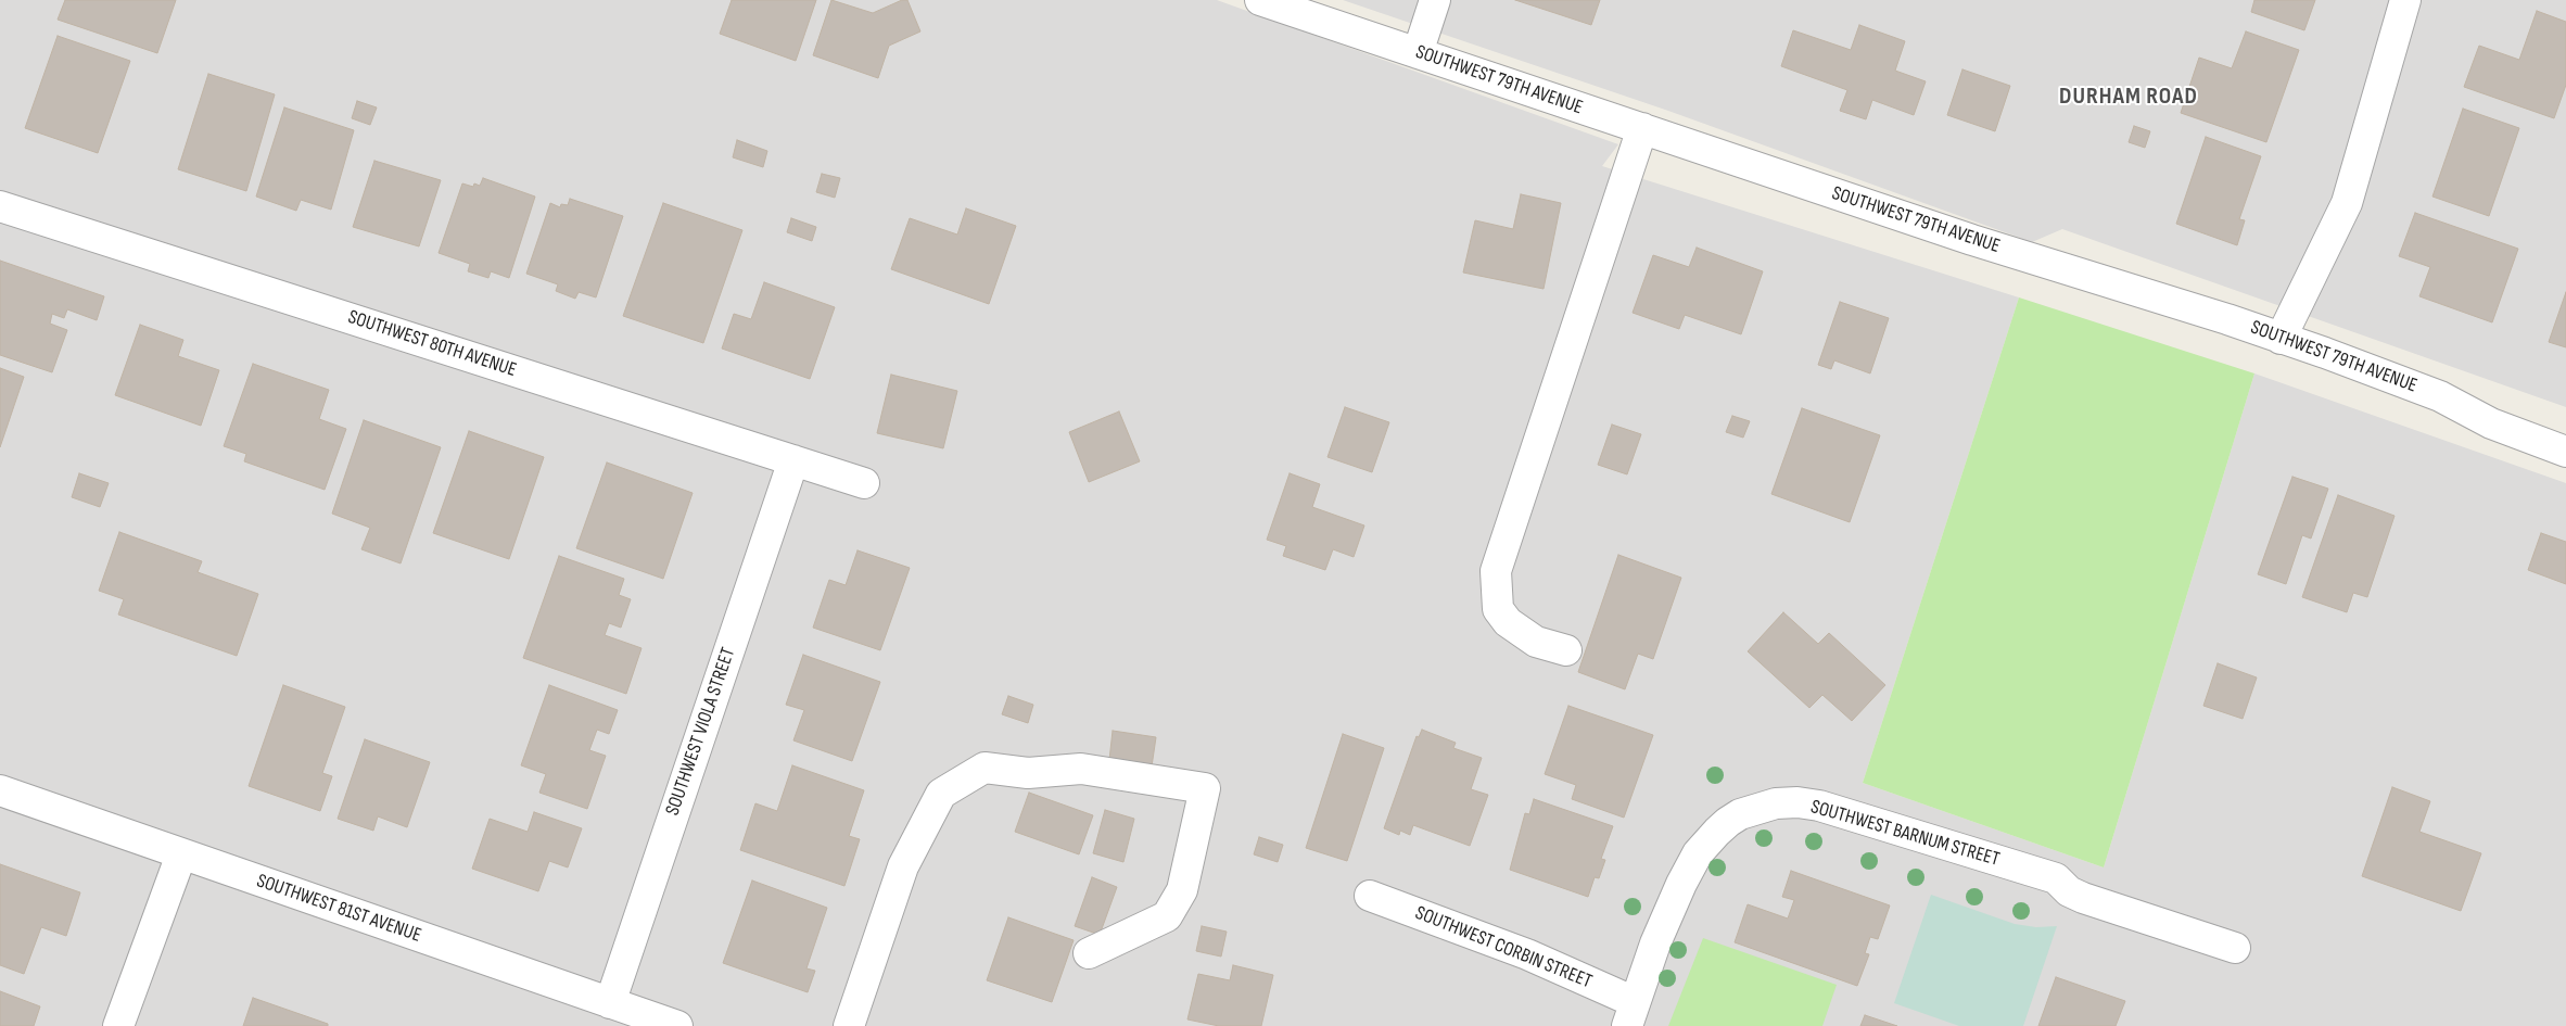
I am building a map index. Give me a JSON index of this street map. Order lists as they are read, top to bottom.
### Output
{
  "streets": {
    "street": [
      "SOUTHWEST 79TH AVENUE",
      "SOUTHWEST 80TH AVENUE",
      "SOUTHWEST VIOLA STREET",
      "SOUTHWEST BARNUM STREET",
      "SOUTHWEST 81ST AVENUE",
      "SOUTHWEST CORBIN STREET"
    ]
  },
  "crossings": [
    ["SOUTHWEST 80TH AVENUE", "SOUTHWEST VIOLA STREET"],
    ["SOUTHWEST VIOLA STREET", "SOUTHWEST 81ST AVENUE"],
    ["SOUTHWEST BARNUM STREET", "SOUTHWEST CORBIN STREET"]
  ],
  "districts": ["DURHAM ROAD"]
}
